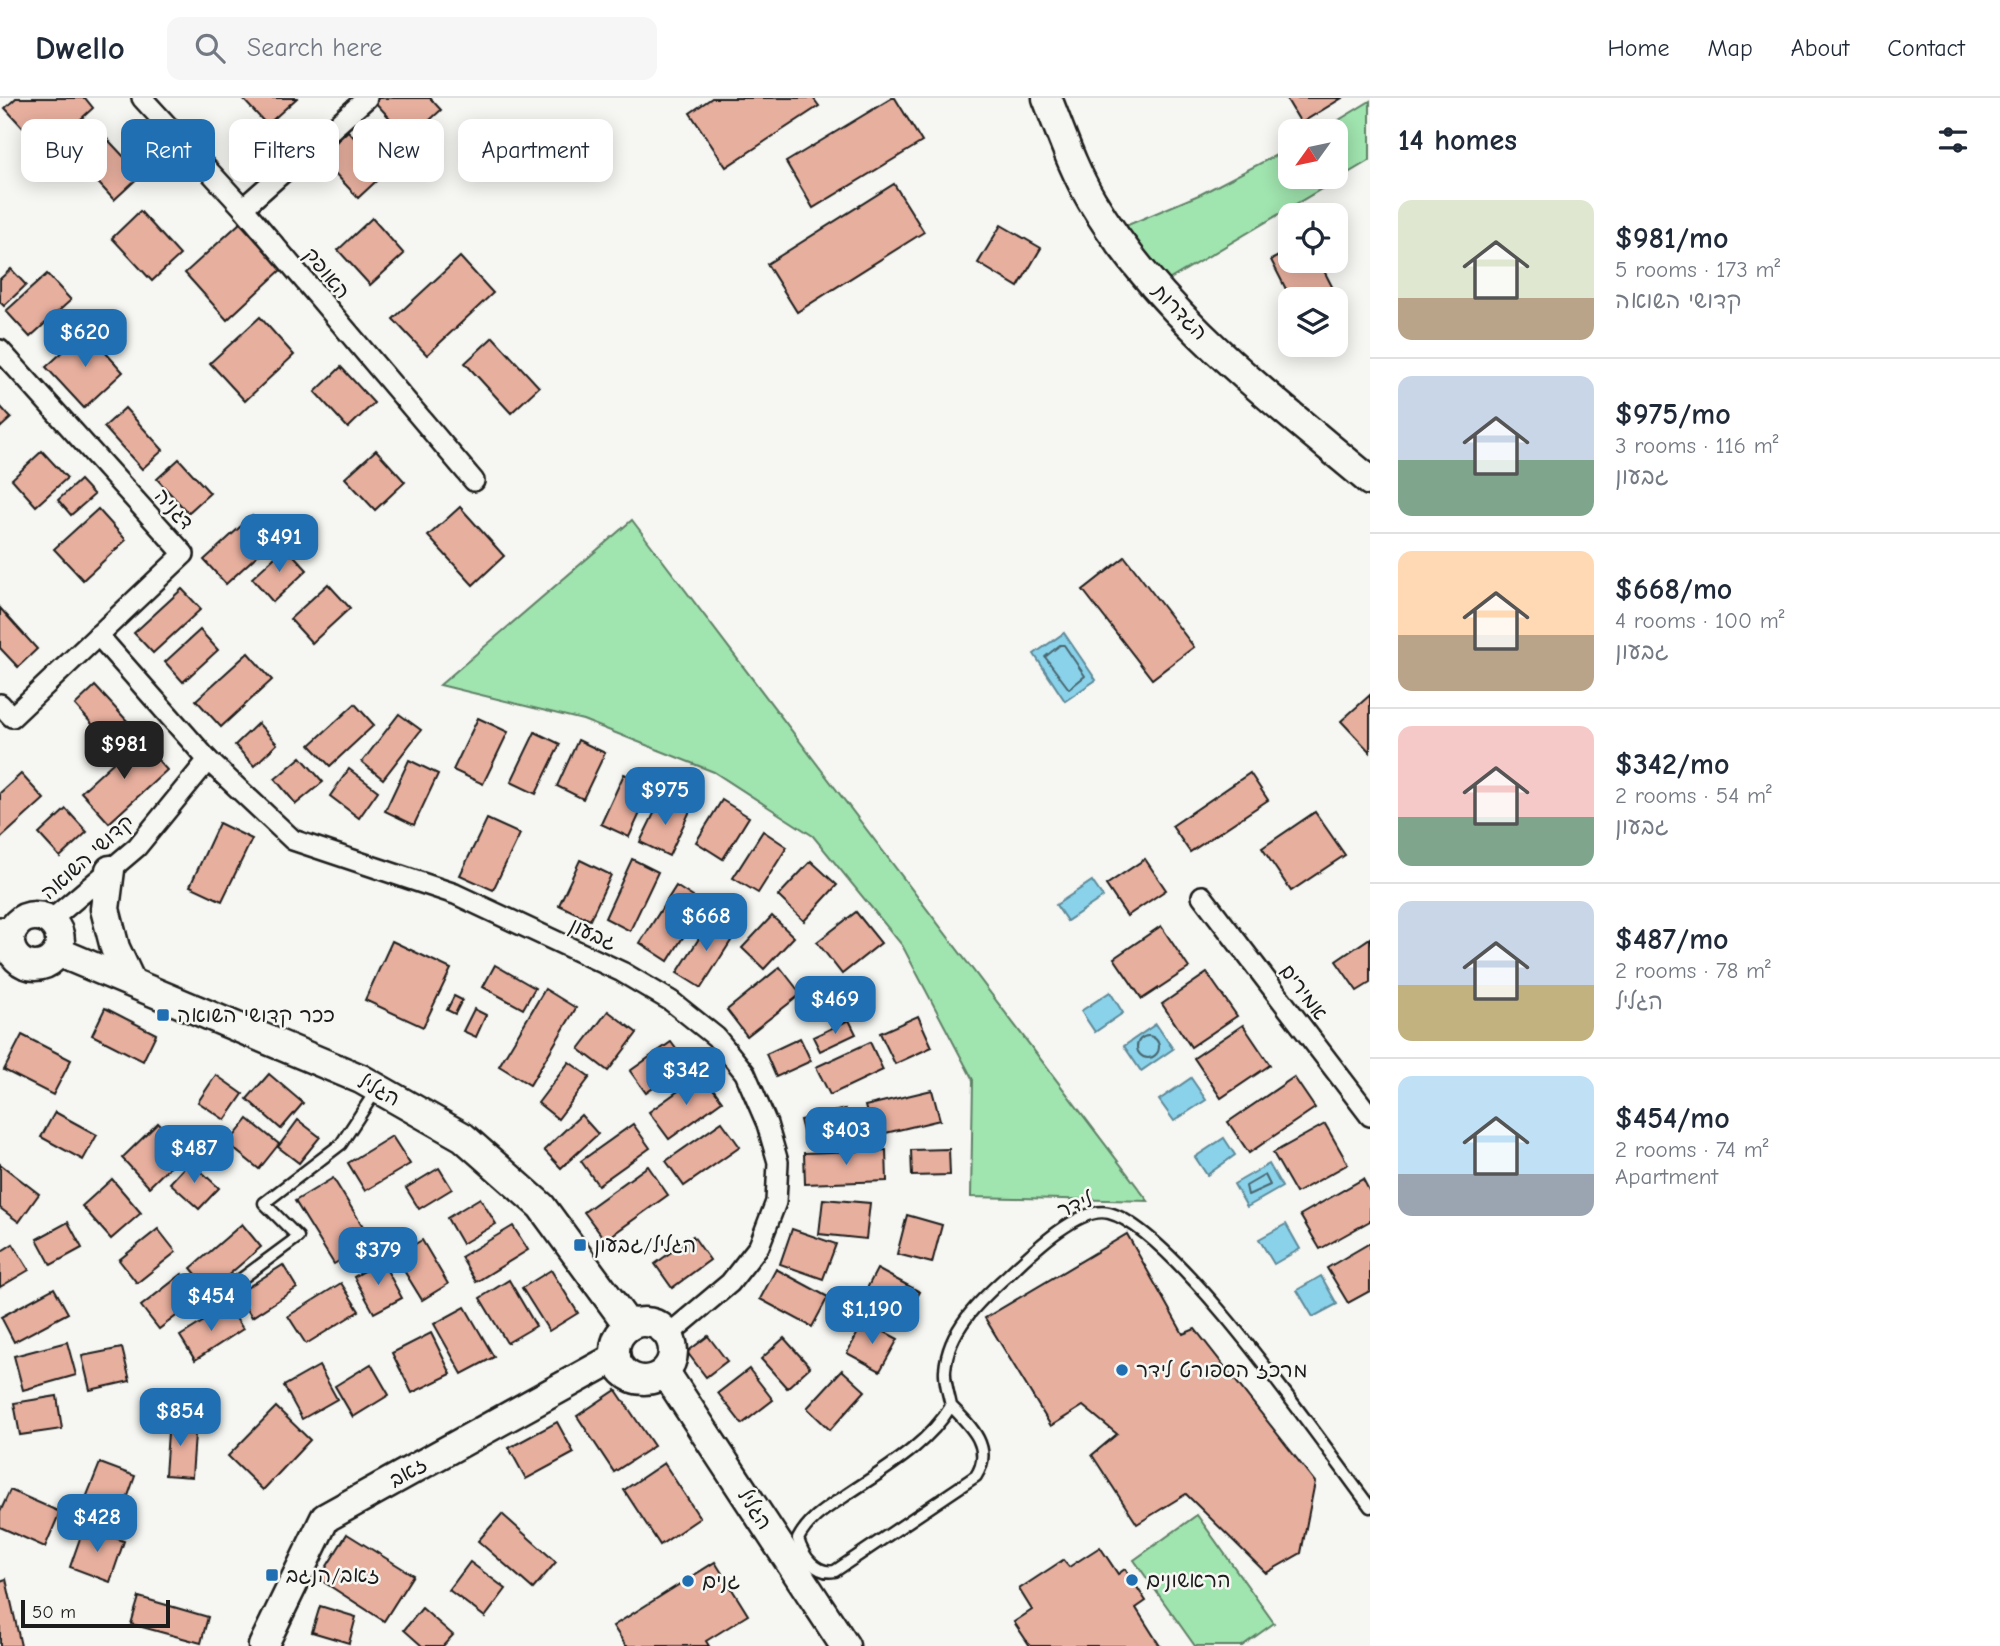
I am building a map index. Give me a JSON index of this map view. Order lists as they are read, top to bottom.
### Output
{
  "streets": {
    "street": [
      "האופק",
      "הגדרות",
      "דגניה",
      "קדושי השואה",
      "גבעון",
      "אמירים",
      "הגליל",
      "זאב"
    ],
    "lane": ["לידר"]
  },
  "crossings": [
    ["קדושי השואה", "גבעון"],
    ["קדושי השואה", "הגליל"],
    ["גבעון", "הגליל"],
    ["גבעון", "זאב"],
    ["הגליל", "זאב"]
  ],
  "places": {
    "transit": ["ככר קדושי השואה", "הגליל/גבעון", "זאב/הנגב"],
    "other": ["מרכז הספורט לידר", "הראשונים", "גנים"]
  },
  "scale_bar": "50 m",
  "north": "bottom left",
  "page": {
    "header": "Dwello",
    "search": "Search here",
    "nav": [
      "Home",
      "Map",
      "About",
      "Contact"
    ],
    "heading": "14 homes",
    "chip": [
      "Buy",
      "Rent",
      "Filters",
      "New",
      "Apartment"
    ],
    "list": [
      {
        "name": "$981/mo",
        "note": "5 rooms · 173 m² · קדושי השואה"
      },
      {
        "name": "$975/mo",
        "note": "3 rooms · 116 m² · גבעון"
      },
      {
        "name": "$668/mo",
        "note": "4 rooms · 100 m² · גבעון"
      },
      {
        "name": "$342/mo",
        "note": "2 rooms · 54 m² · גבעון"
      },
      {
        "name": "$487/mo",
        "note": "2 rooms · 78 m² · הגליל"
      },
      {
        "name": "$454/mo",
        "note": "2 rooms · 74 m² · Apartment"
      }
    ],
    "price": [
      "$620",
      "$491",
      "$981",
      "$975",
      "$668",
      "$469",
      "$342",
      "$403",
      "$487",
      "$379",
      "$454",
      "$1,190",
      "$854",
      "$428"
    ],
    "scale": "50 m"
  }
}
